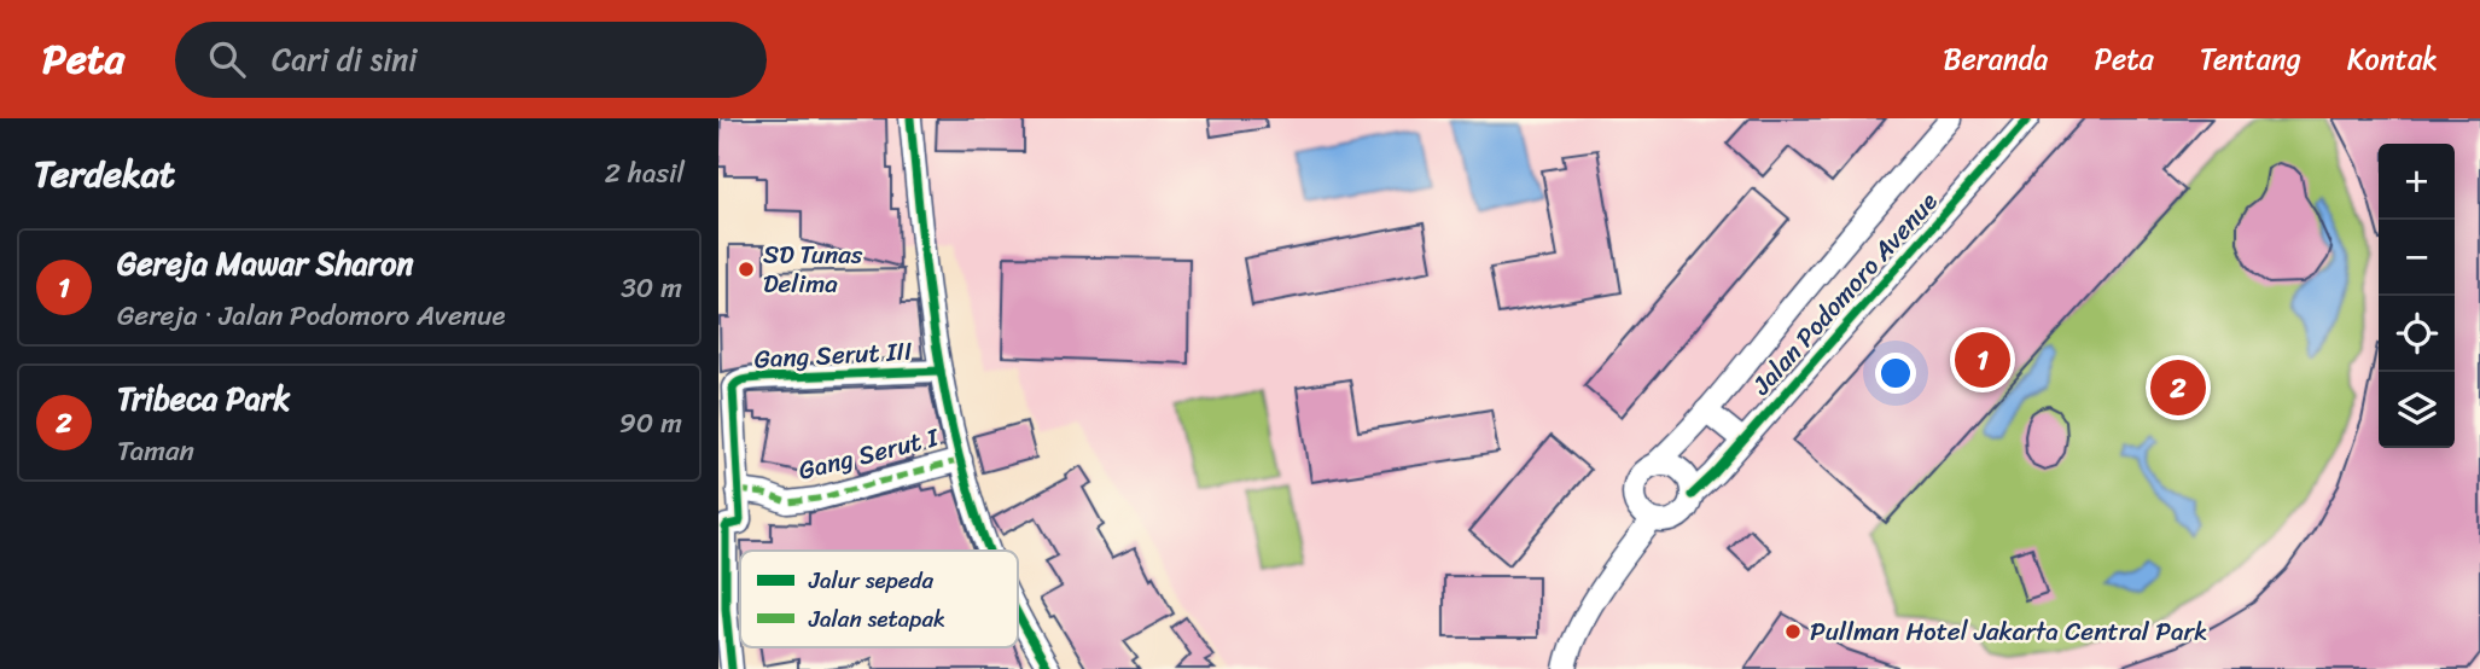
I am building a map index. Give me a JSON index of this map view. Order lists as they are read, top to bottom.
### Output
{
  "streets": {
    "street": ["Jalan Podomoro Avenue", "Gang Serut III", "Gang Serut I"]
  },
  "crossings": [
    ["Gang Serut III", "Gang Serut I"]
  ],
  "places": ["SD Tunas Delima", "Pullman Hotel Jakarta Central Park"],
  "legend": ["Jalur sepeda", "Jalan setapak"],
  "page": {
    "header": "Peta",
    "search": "Cari di sini",
    "nav": [
      "Beranda",
      "Peta",
      "Tentang",
      "Kontak"
    ],
    "heading": ["Terdekat", "2 hasil"],
    "map_buttons": ["+", "−"],
    "list": [
      {
        "mark": "1",
        "name": "Gereja Mawar Sharon",
        "note": "Gereja · Jalan Podomoro Avenue",
        "value": "30 m"
      },
      {
        "mark": "2",
        "name": "Tribeca Park",
        "note": "Taman",
        "value": "90 m"
      }
    ],
    "pins": ["1", "2"]
  }
}
